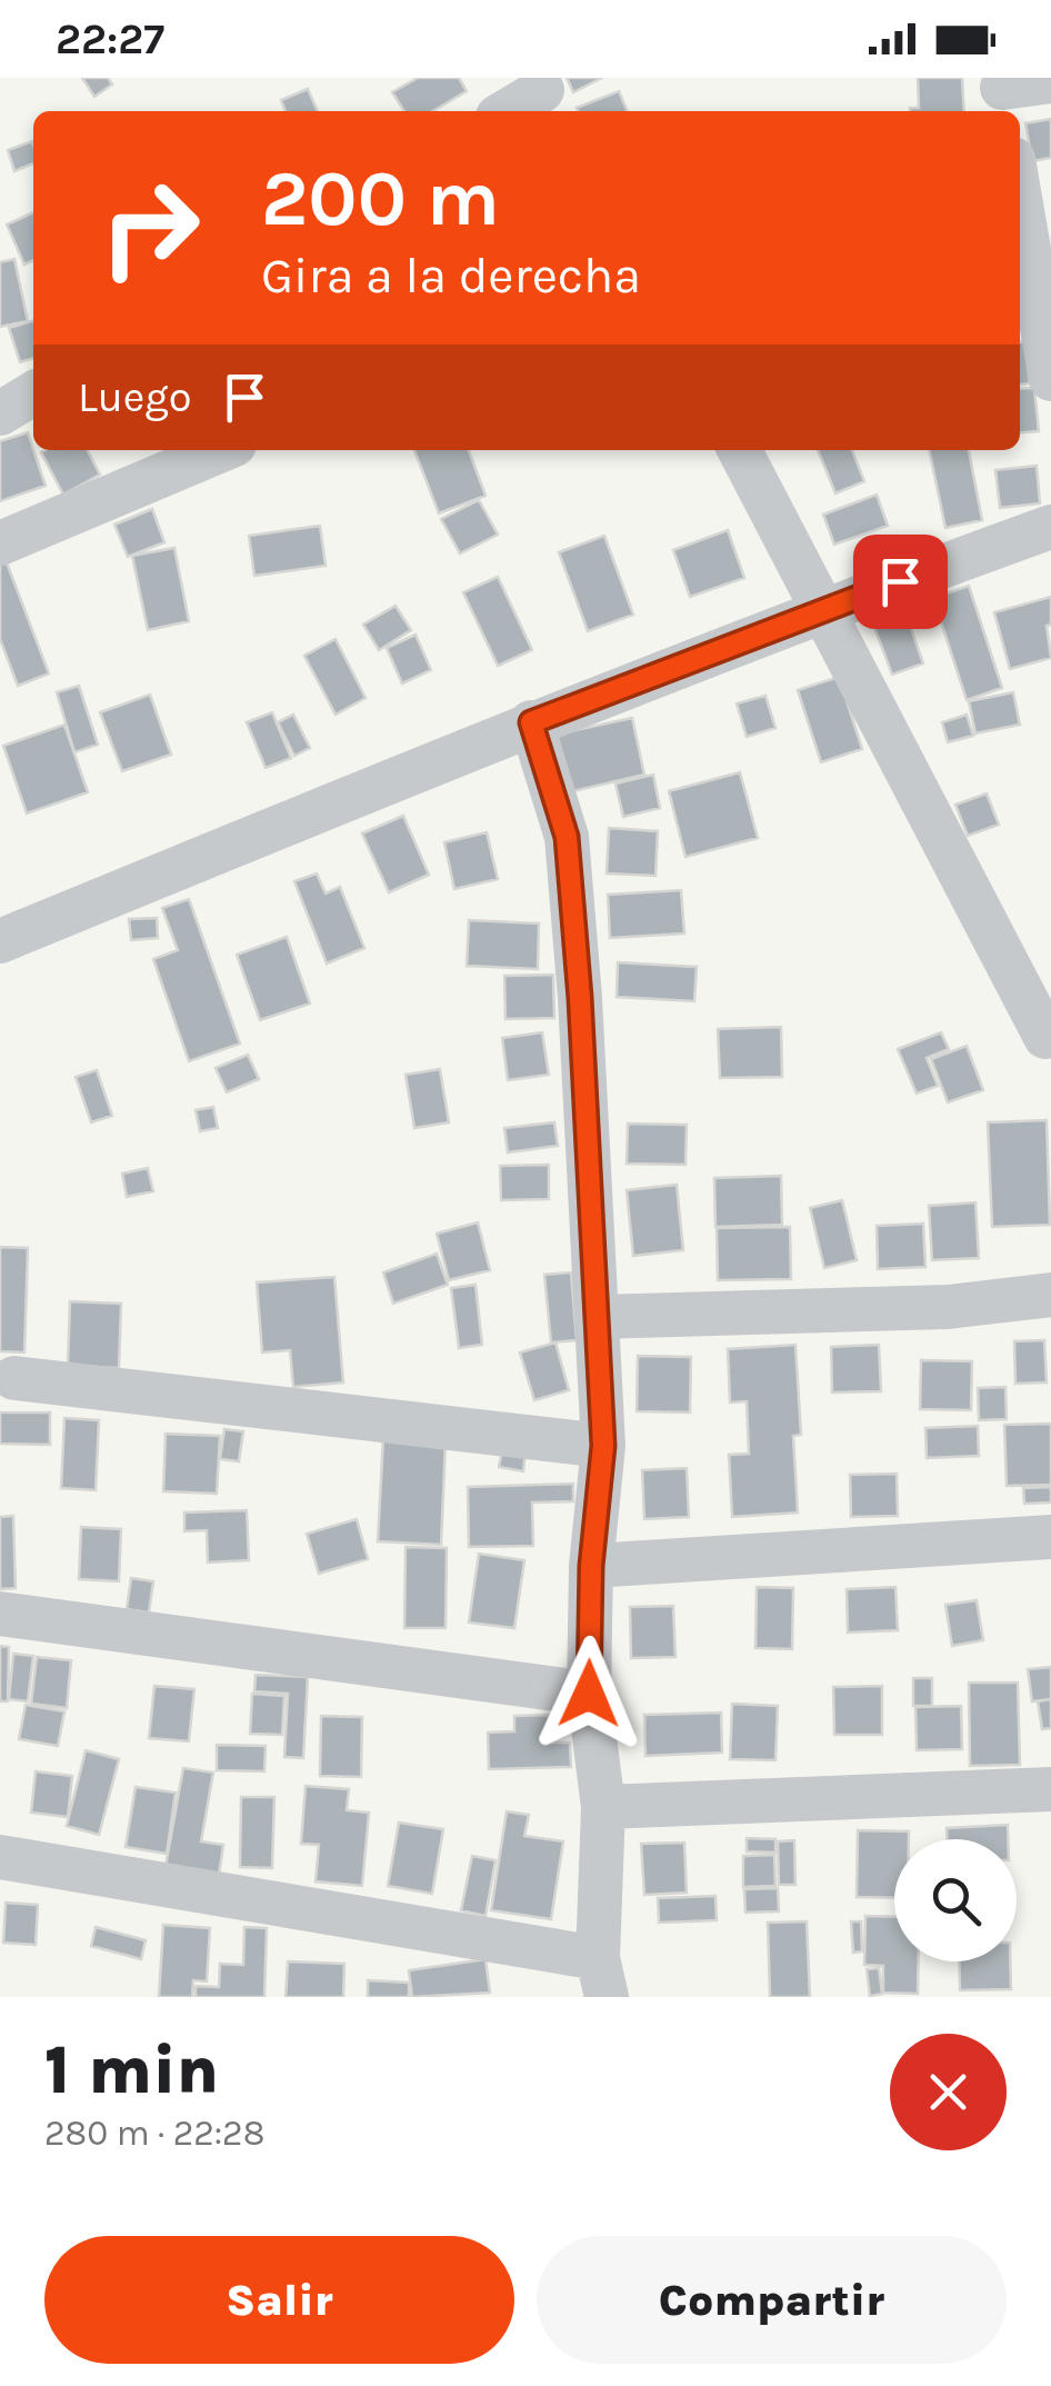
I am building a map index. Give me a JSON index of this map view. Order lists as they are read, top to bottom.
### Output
{
  "page": {
    "status": "22:27",
    "turn": ["200 m", "Gira a la derecha"],
    "then": "Luego",
    "heading": ["1 min", "280 m · 22:28"],
    "buttons": ["Salir", "Compartir"]
  }
}
